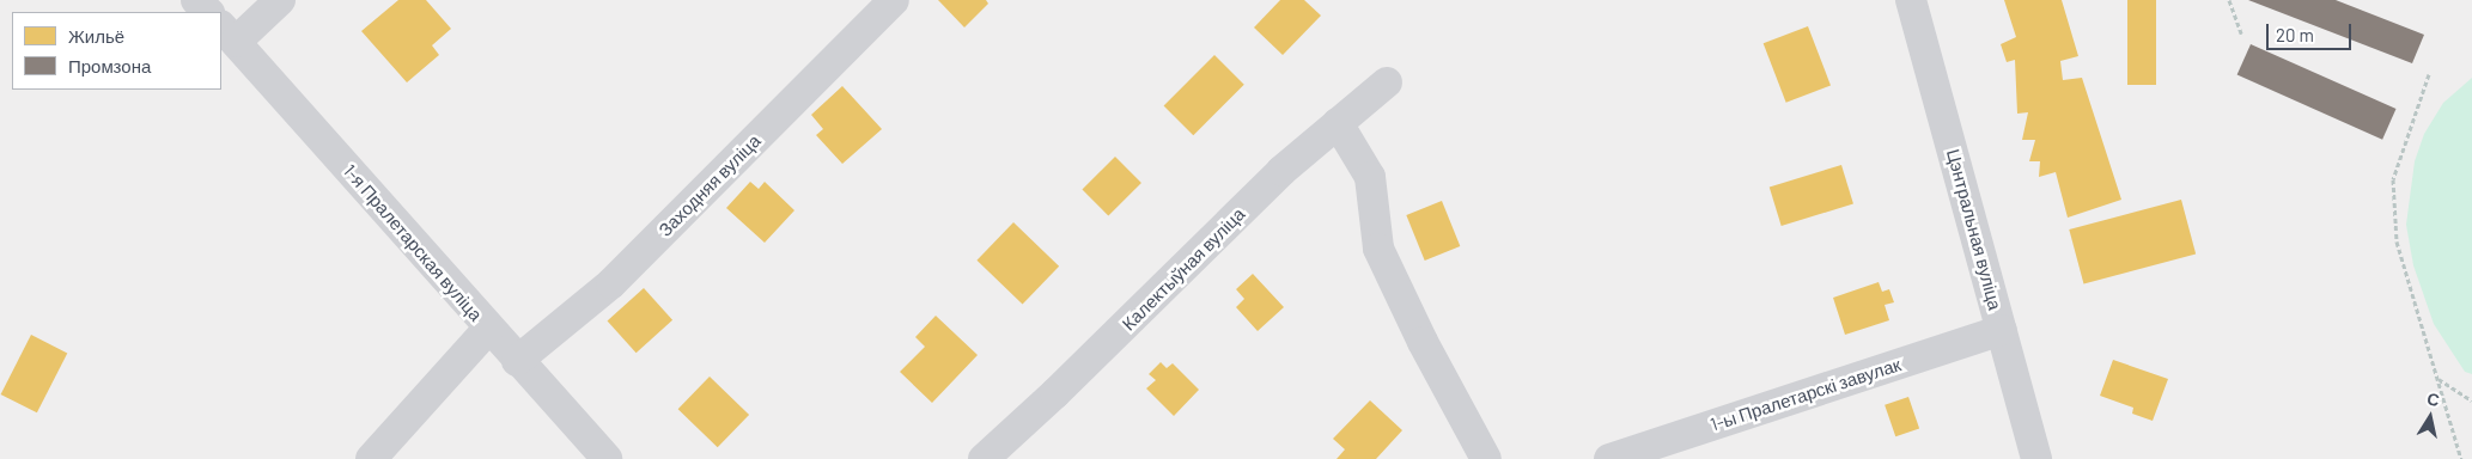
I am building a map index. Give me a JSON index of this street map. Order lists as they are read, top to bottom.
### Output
{
  "streets": {
    "street": [
      "Заходняя вуліца",
      "Цэнтральная вуліца",
      "1-я Пралетарская вуліца",
      "Калектыўная вуліца",
      "1-ы Пралетарскі завулак"
    ]
  },
  "crossings": [
    ["Заходняя вуліца", "1-я Пралетарская вуліца"],
    ["Цэнтральная вуліца", "1-ы Пралетарскі завулак"]
  ],
  "legend": ["Жильё", "Промзона"],
  "scale_bar": "20 m",
  "north": "top"
}
